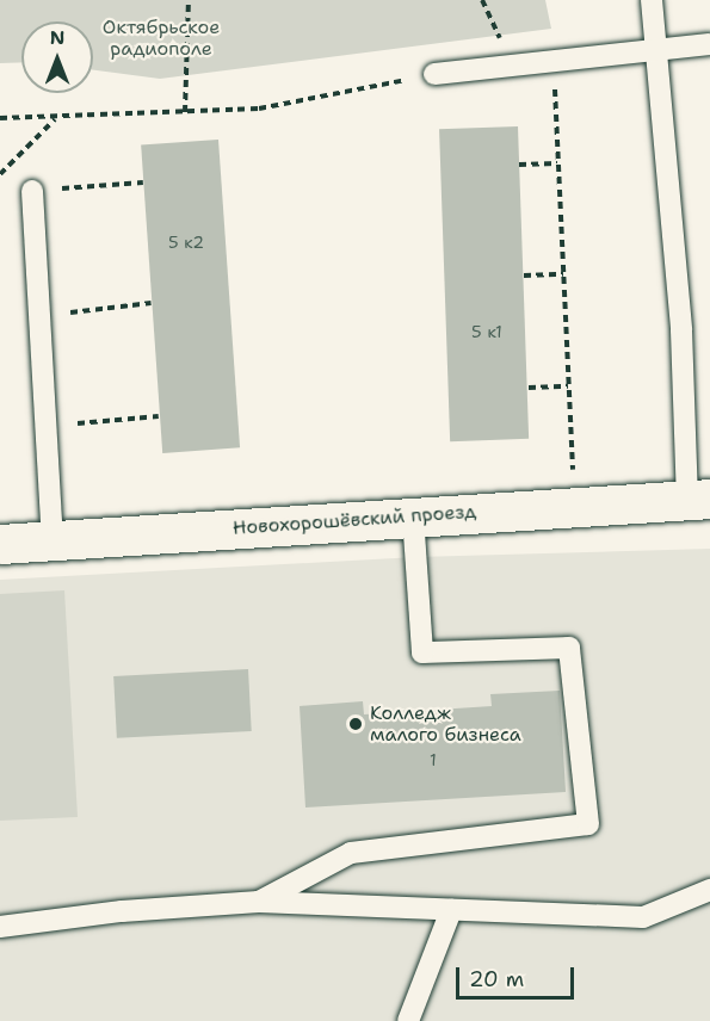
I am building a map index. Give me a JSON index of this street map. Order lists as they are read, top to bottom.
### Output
{
  "streets": {
    "street": ["Новохорошёвский проезд"]
  },
  "parks": ["Октябрьское радиополе"],
  "places": ["Колледж малого бизнеса"],
  "house_numbers": ["5 к2", "5 к1", "1"],
  "scale_bar": "20 m",
  "north": "top"
}
